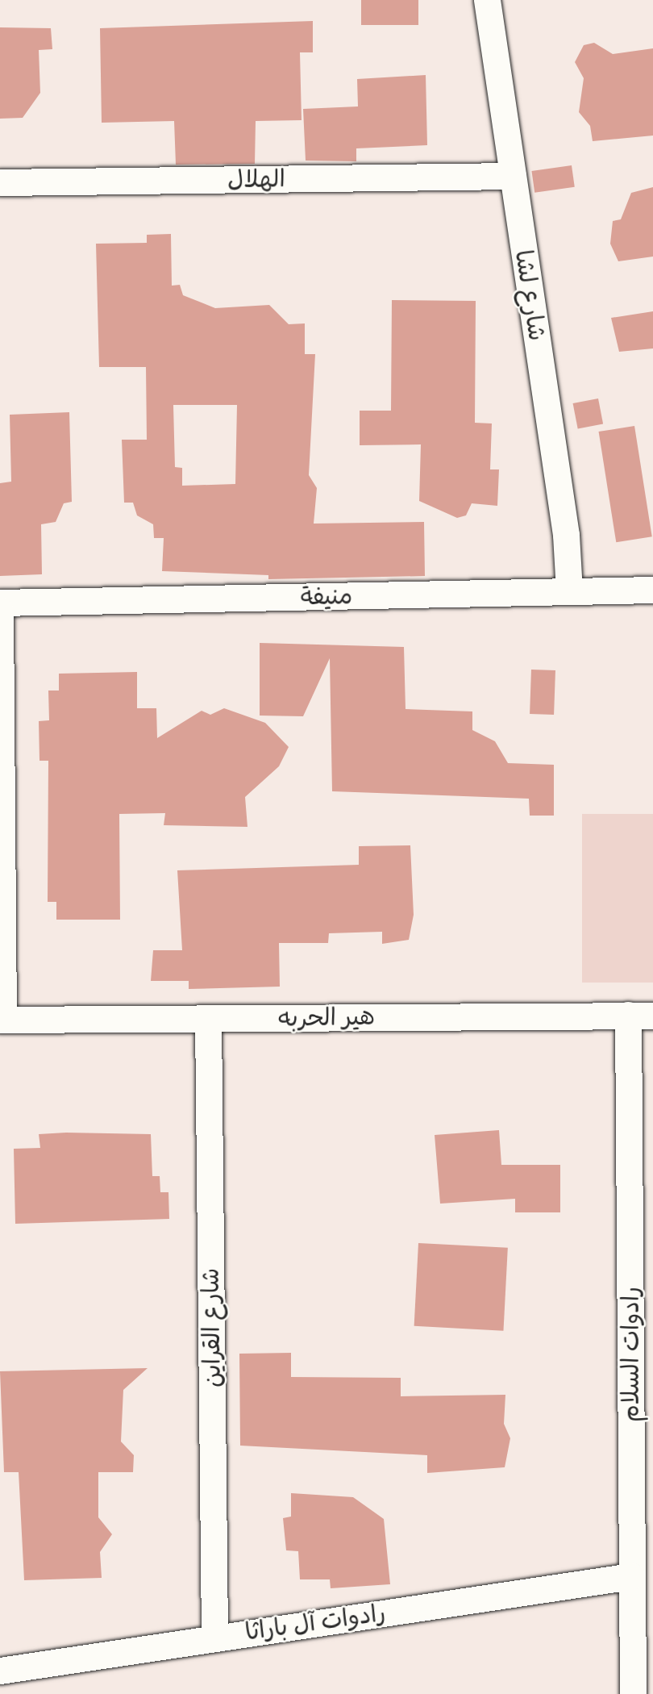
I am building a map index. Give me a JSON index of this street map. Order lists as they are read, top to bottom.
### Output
{
  "streets": {
    "street": [
      "الهلال",
      "شارع لشا",
      "منيفة",
      "هير الحربه",
      "شارع القراين",
      "رادوات السلام",
      "رادوات آل باراثا"
    ]
  },
  "crossings": [
    ["الهلال", "شارع لشا"],
    ["شارع لشا", "منيفة"],
    ["هير الحربه", "شارع القراين"],
    ["هير الحربه", "رادوات السلام"],
    ["شارع القراين", "رادوات آل باراثا"],
    ["رادوات السلام", "رادوات آل باراثا"]
  ]
}
